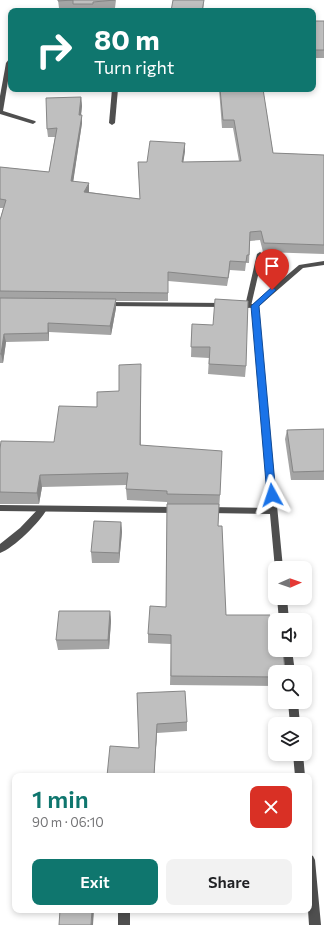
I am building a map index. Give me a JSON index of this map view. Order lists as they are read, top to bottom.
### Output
{
  "north": "right",
  "page": {
    "turn": ["80 m", "Turn right"],
    "heading": ["1 min", "90 m · 06:10"],
    "buttons": ["Exit", "Share"]
  }
}
